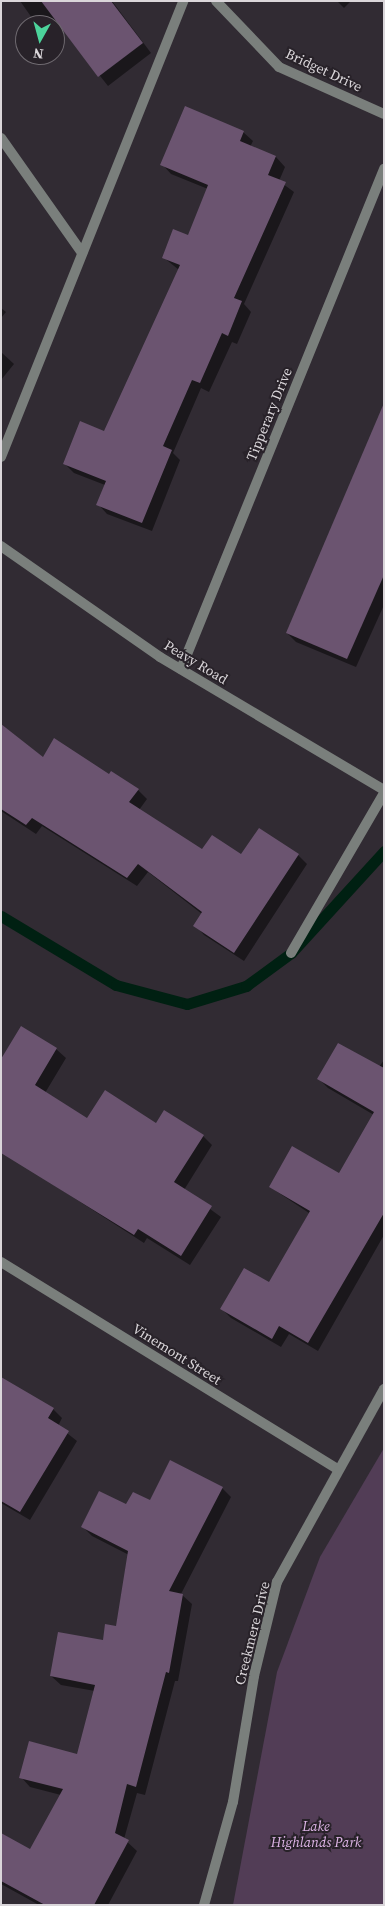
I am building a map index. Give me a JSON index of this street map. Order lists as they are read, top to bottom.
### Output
{
  "streets": {
    "street": [
      "Bridget Drive",
      "Tipperary Drive",
      "Peavy Road",
      "Vinemont Street",
      "Creekmere Drive"
    ]
  },
  "crossings": [
    ["Tipperary Drive", "Peavy Road"],
    ["Vinemont Street", "Creekmere Drive"]
  ],
  "parks": ["Lake Highlands Park"],
  "north": "bottom"
}
